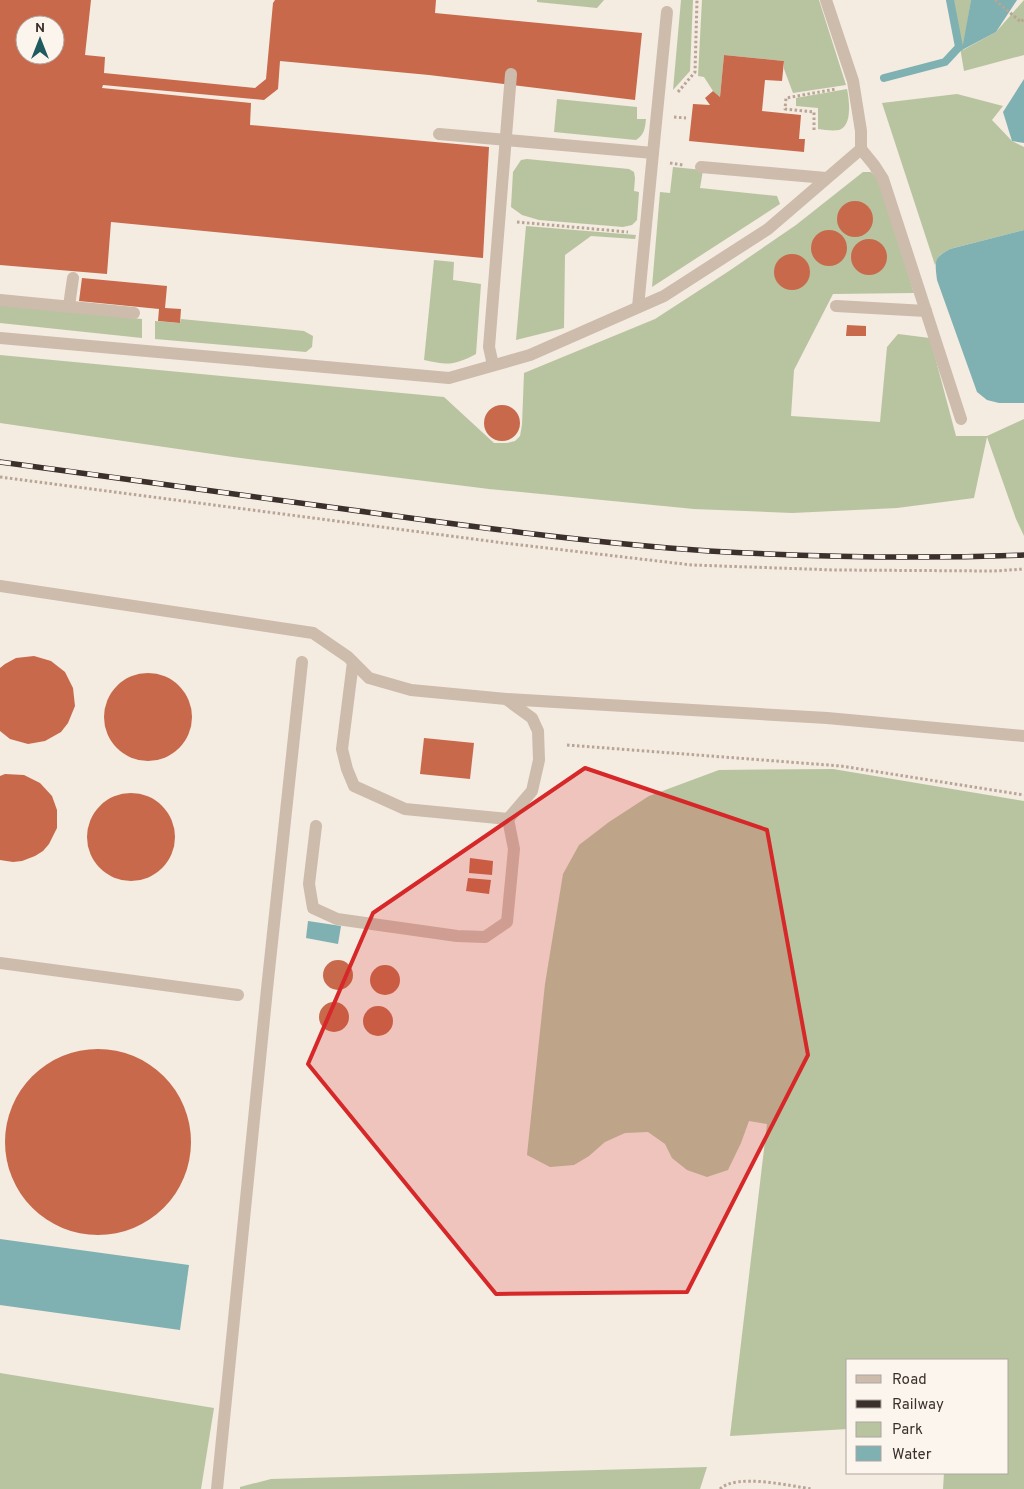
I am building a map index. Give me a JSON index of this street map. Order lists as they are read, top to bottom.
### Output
{
  "legend": [
    "Road",
    "Railway",
    "Park",
    "Water"
  ],
  "north": "top"
}
